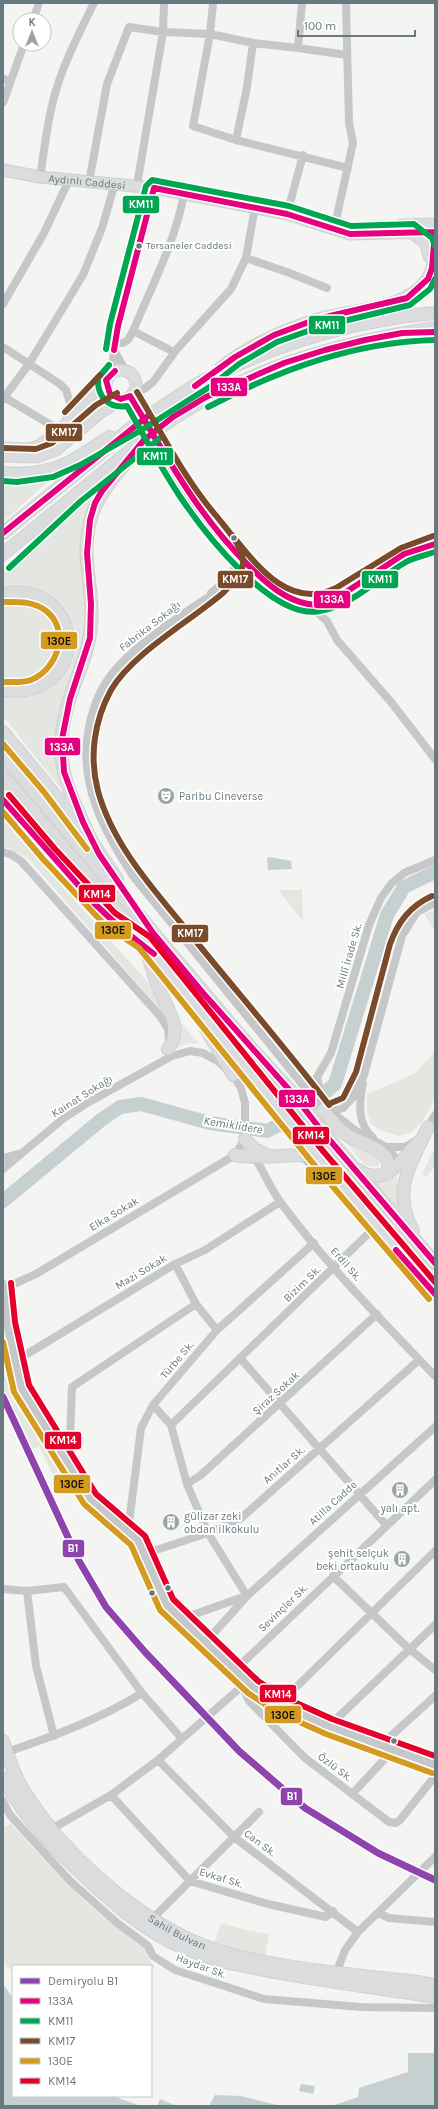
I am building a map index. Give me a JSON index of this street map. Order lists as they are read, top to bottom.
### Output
{
  "streets": {
    "highway": ["Sahil Bulvarı"],
    "main road": ["Aydınlı Caddesi"],
    "street": [
      "Fabrika Sokağı",
      "Millî İrade Sk.",
      "Kainat Sokağı",
      "Elka Sokak",
      "Erdil Sk.",
      "Mazi Sokak",
      "Bizim Sk.",
      "Türbe Sk.",
      "Şiraz Sokak",
      "Anıtlar Sk.",
      "Atilla Cadde",
      "Sevinçler Sk.",
      "Özlü Sk.",
      "Can Sk.",
      "Evkaf Sk.",
      "Haydar Sk."
    ]
  },
  "crossings": [
    ["Erdil Sk.", "Mazi Sokak"],
    ["Erdil Sk.", "Bizim Sk."],
    ["Erdil Sk.", "Türbe Sk."],
    ["Erdil Sk.", "Şiraz Sokak"],
    ["Erdil Sk.", "Anıtlar Sk."],
    ["Sevinçler Sk.", "Özlü Sk."],
    ["Can Sk.", "Evkaf Sk."]
  ],
  "water": ["Kemiklidere"],
  "places": {
    "other": ["Tersaneler Caddesi"],
    "theatre": ["Paribu Cineverse"],
    "building": ["yalı apt.", "gülizar zeki obdan ilkokulu", "şehit selçuk beki ortaokulu"]
  },
  "lines": [
    "transit line KM11",
    "transit line 133A",
    "transit line KM17",
    "transit line 130E",
    "transit line KM14",
    "rail line B1"
  ],
  "legend": [
    "Demiryolu B1",
    "133A",
    "KM11",
    "KM17",
    "130E",
    "KM14"
  ],
  "scale_bar": "100 m",
  "north": "top"
}
